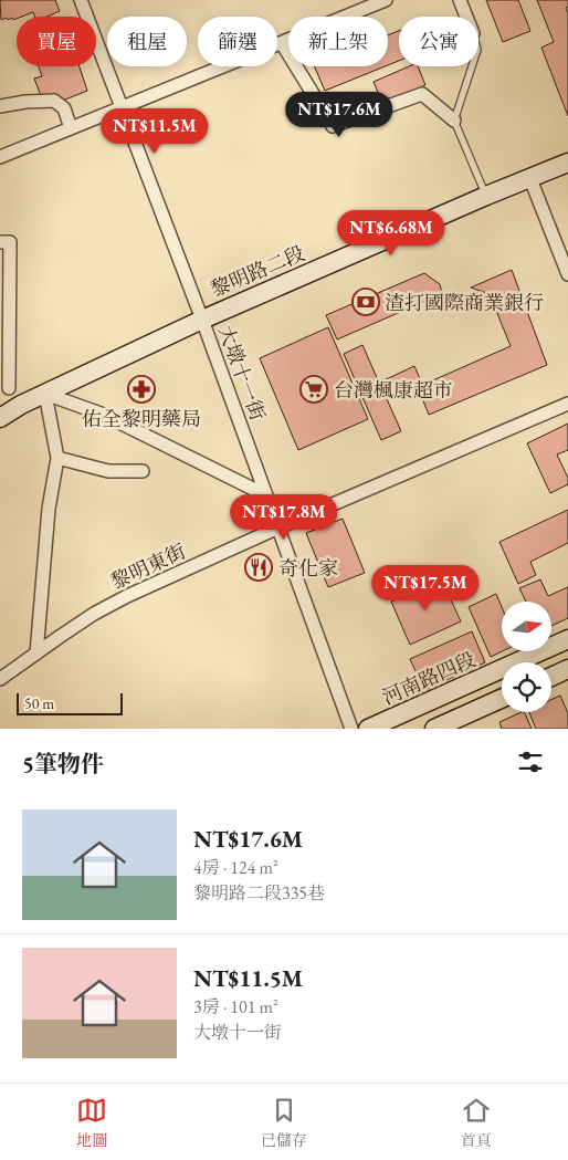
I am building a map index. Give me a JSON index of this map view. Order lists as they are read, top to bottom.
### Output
{
  "streets": {
    "main road": ["黎明路二段", "河南路四段"],
    "street": ["大墩十一街", "黎明東街"]
  },
  "crossings": [
    ["黎明路二段", "大墩十一街"],
    ["大墩十一街", "黎明東街"]
  ],
  "places": {
    "bank": ["渣打國際商業銀行"],
    "pharmacy": ["佑全黎明藥局"],
    "supermarket": ["台灣楓康超市"],
    "restaurant": ["奇化家"]
  },
  "scale_bar": "50 m",
  "north": "right",
  "page": {
    "chip": [
      "買屋",
      "租屋",
      "篩選",
      "新上架",
      "公寓"
    ],
    "price": [
      "NT$17.6M",
      "NT$11.5M",
      "NT$6.68M",
      "NT$17.8M",
      "NT$17.5M"
    ],
    "scale": "50 m",
    "heading": "5筆物件",
    "list": [
      {
        "name": "NT$17.6M",
        "note": "4房 · 124 m² · 黎明路二段335巷"
      },
      {
        "name": "NT$11.5M",
        "note": "3房 · 101 m² · 大墩十一街"
      }
    ],
    "tabs": ["地圖", "已儲存", "首頁"]
  }
}
